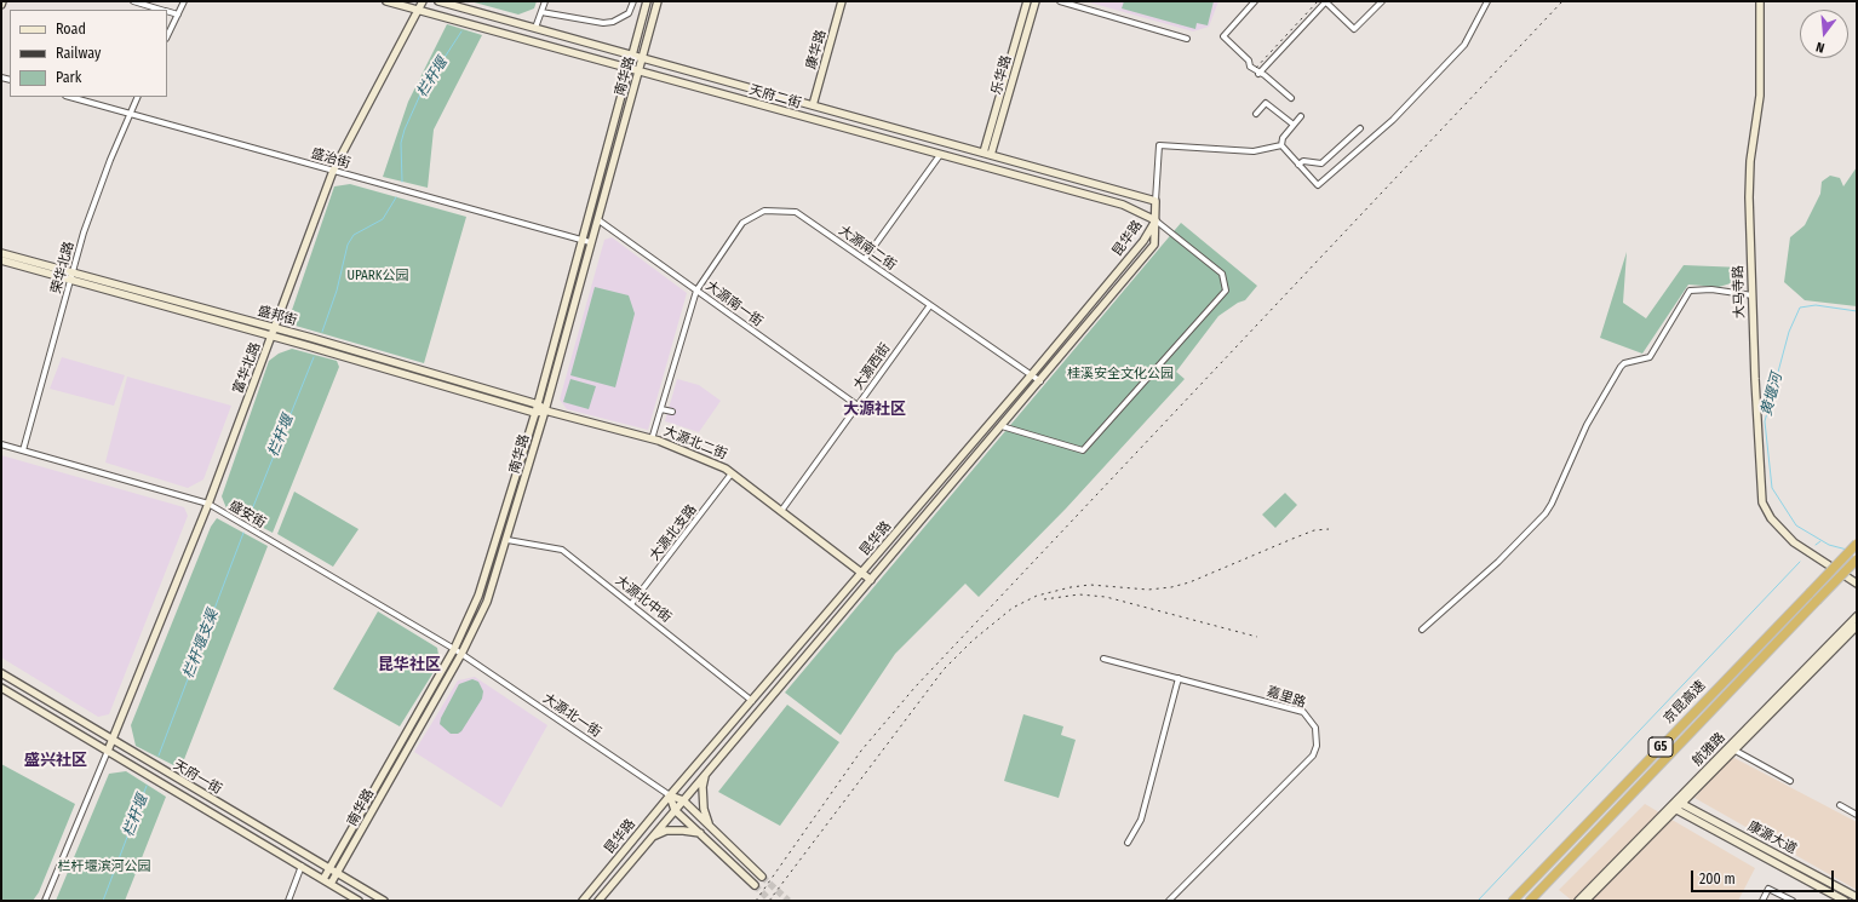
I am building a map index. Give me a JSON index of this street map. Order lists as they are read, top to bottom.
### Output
{
  "streets": {
    "highway": ["京昆高速", "G5"],
    "main road": [
      "康华路",
      "乐华路",
      "南华路",
      "天府二街",
      "昆华路",
      "大马寺路",
      "盛邦街",
      "富华北路",
      "大源北二街",
      "航雅路",
      "天府一街",
      "康源大道"
    ],
    "street": [
      "盛治街",
      "大源南二街",
      "荣华北路",
      "大源南一街",
      "大源西街",
      "盛安街",
      "大源北支路",
      "大源北中街",
      "嘉里路",
      "大源北一街"
    ]
  },
  "crossings": [
    ["康华路", "天府二街"],
    ["乐华路", "天府二街"],
    ["南华路", "天府二街"],
    ["南华路", "盛治街"],
    ["南华路", "大源南一街"],
    ["南华路", "盛邦街"],
    ["南华路", "大源北二街"],
    ["南华路", "盛安街"],
    ["南华路", "大源北中街"],
    ["南华路", "大源北一街"],
    ["南华路", "天府一街"],
    ["天府二街", "昆华路"],
    ["天府二街", "富华北路"],
    ["盛治街", "荣华北路"],
    ["盛治街", "富华北路"],
    ["昆华路", "大源南二街"],
    ["昆华路", "大源北二街"],
    ["昆华路", "大源北中街"],
    ["昆华路", "大源北一街"],
    ["大源南二街", "大源南一街"],
    ["大源南二街", "大源西街"],
    ["大源南二街", "大源北二街"],
    ["荣华北路", "盛邦街"],
    ["荣华北路", "盛安街"],
    ["大源南一街", "大源西街"],
    ["盛邦街", "富华北路"],
    ["盛邦街", "大源北二街"],
    ["大源西街", "大源北二街"],
    ["富华北路", "盛安街"],
    ["富华北路", "天府一街"],
    ["大源北二街", "大源北支路"],
    ["盛安街", "大源北一街"],
    ["大源北支路", "大源北中街"],
    ["航雅路", "康源大道"]
  ],
  "districts": ["大源社区", "昆华社区", "盛兴社区"],
  "water": ["栏杆堰", "黄堰河", "栏杆堰支渠"],
  "parks": ["UPARK公园", "桂溪安全文化公园", "栏杆堰滨河公园"],
  "legend": ["Road", "Railway", "Park"],
  "scale_bar": "200 m",
  "north": "bottom"
}
